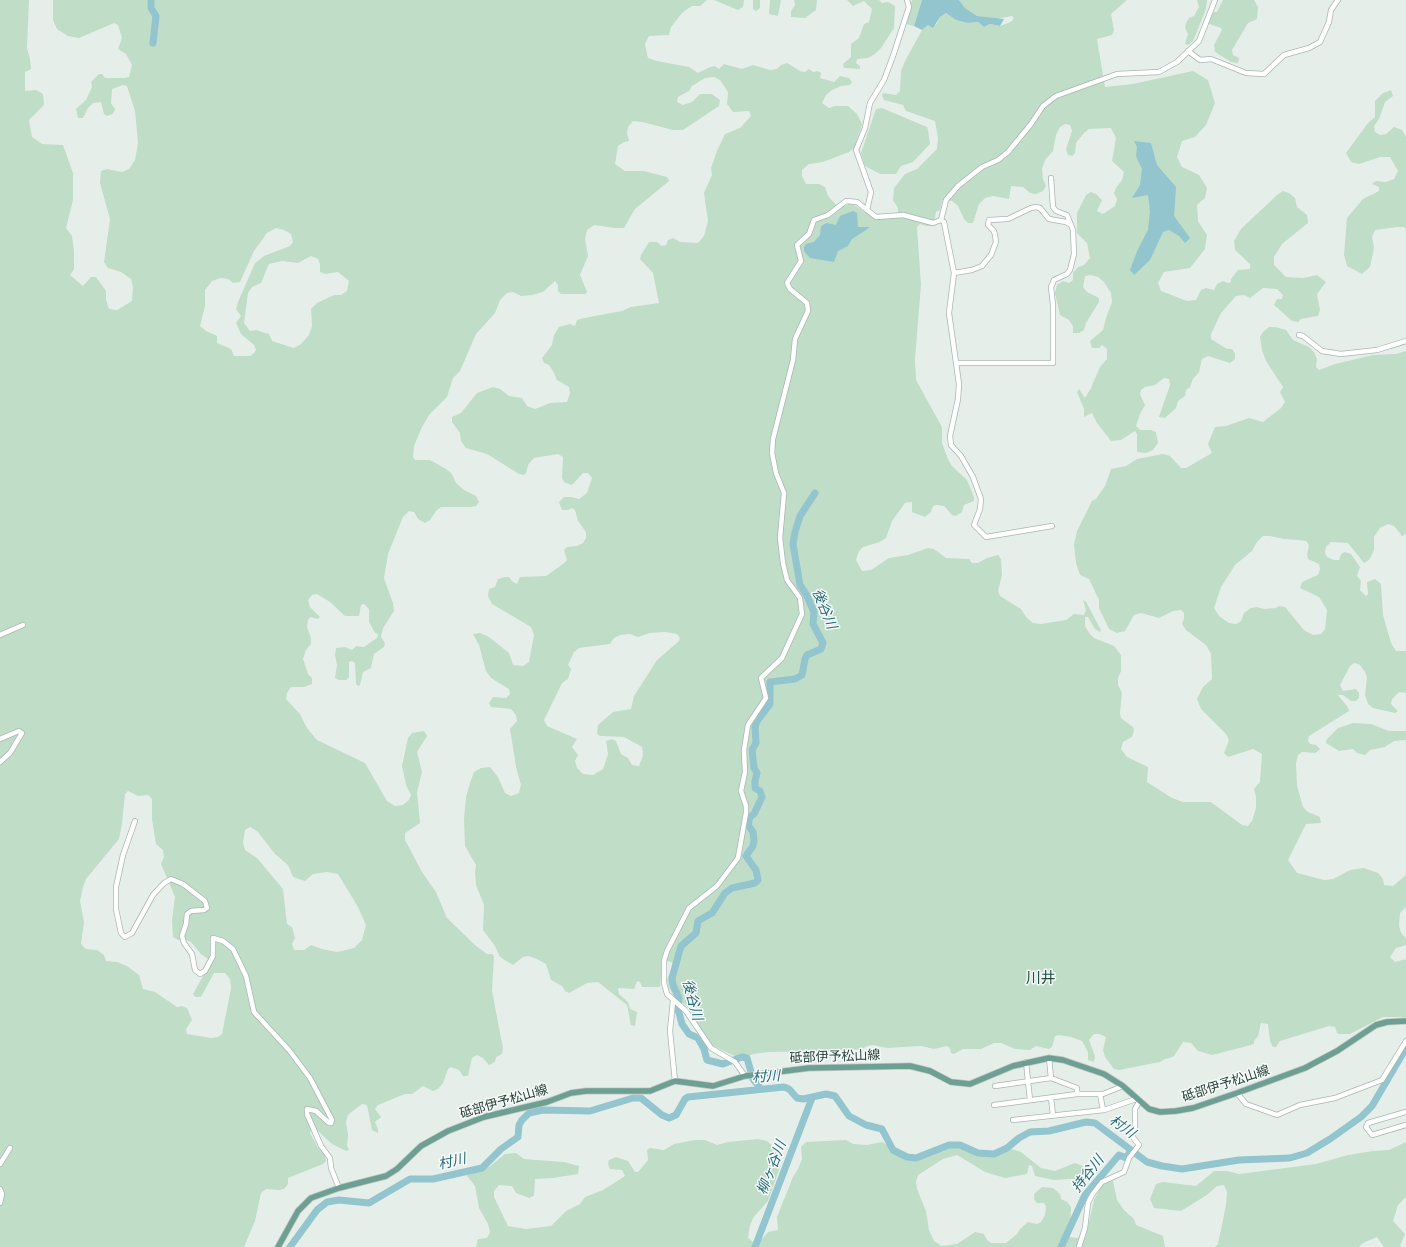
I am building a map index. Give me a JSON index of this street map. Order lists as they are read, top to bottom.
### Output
{
  "streets": {
    "main road": ["砥部伊予松山線"]
  },
  "districts": ["川井"],
  "water": [
    "後谷川",
    "村川",
    "柳ヶ谷川",
    "持谷川"
  ]
}
